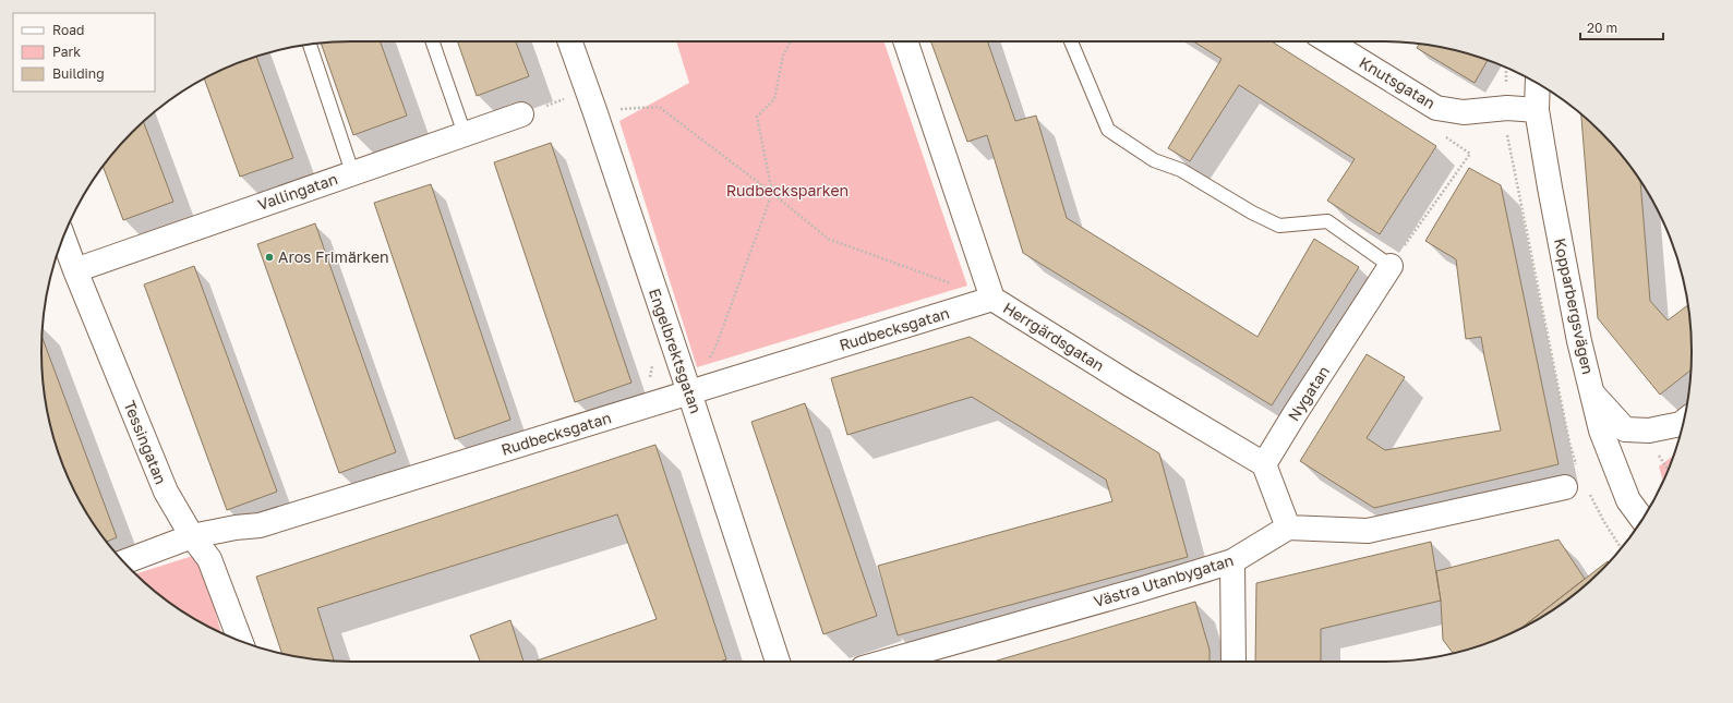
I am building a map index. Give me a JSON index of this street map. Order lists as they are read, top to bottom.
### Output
{
  "streets": {
    "street": [
      "Knutsgatan",
      "Vallingatan",
      "Kopparbergsvägen",
      "Rudbecksgatan",
      "Herrgärdsgatan",
      "Engelbrektsgatan",
      "Nygatan",
      "Tessingatan",
      "Västra Utanbygatan"
    ]
  },
  "crossings": [
    ["Knutsgatan", "Kopparbergsvägen"],
    ["Vallingatan", "Tessingatan"],
    ["Rudbecksgatan", "Herrgärdsgatan"],
    ["Rudbecksgatan", "Engelbrektsgatan"],
    ["Rudbecksgatan", "Tessingatan"],
    ["Herrgärdsgatan", "Nygatan"]
  ],
  "parks": ["Rudbecksparken"],
  "places": ["Aros Frimärken"],
  "legend": ["Road", "Park", "Building"],
  "scale_bar": "20 m"
}
